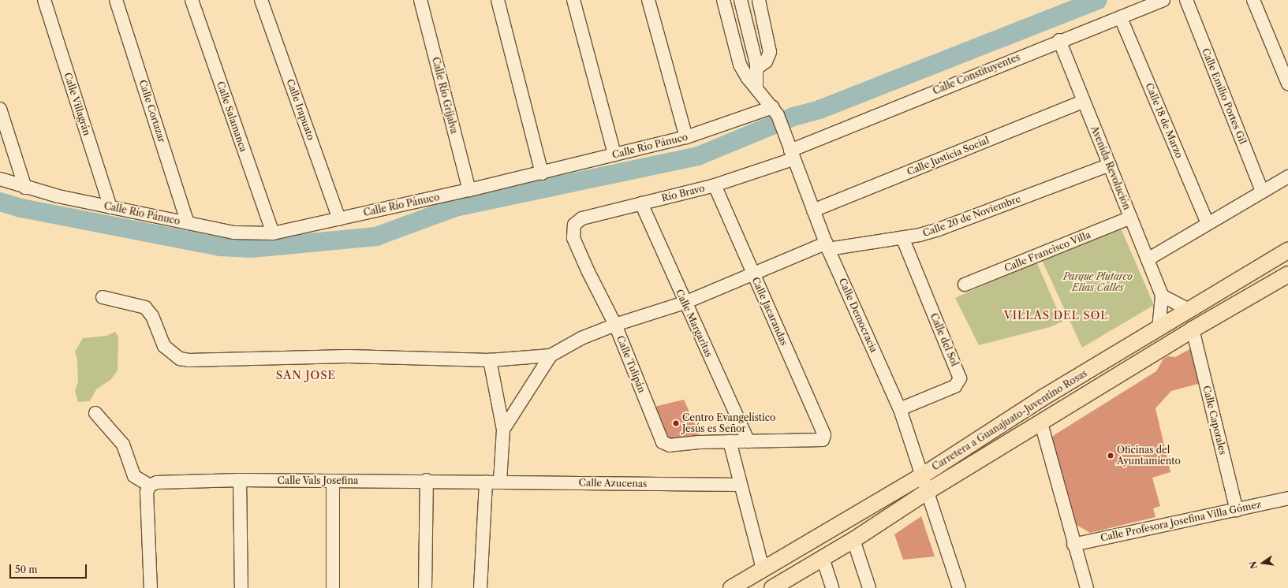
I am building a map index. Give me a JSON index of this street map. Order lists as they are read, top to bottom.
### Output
{
  "streets": {
    "main road": ["Carretera a Guanajuato-Juventino Rosas"],
    "street": [
      "Calle Constituyentes",
      "Calle Río Grijalva",
      "Calle Emilio Portes Gil",
      "Calle Villagrán",
      "Calle Irapuato",
      "Calle Cortazar",
      "Calle Salamanca",
      "Calle 18 de Marzo",
      "Calle Río Pánuco",
      "Calle Justicia Social",
      "Avenida Revolución",
      "Río Bravo",
      "Calle 20 de Noviembre",
      "Calle Francisco Villa",
      "Calle Jacarandas",
      "Calle Democracia",
      "Calle Margaritas",
      "Calle del Sol",
      "Calle Tulipán",
      "Calle Caporales",
      "Calle Vals Josefina",
      "Calle Azucenas",
      "Calle Profesora Josefina Villa Gómez"
    ]
  },
  "crossings": [
    ["Calle Constituyentes", "Calle 18 de Marzo"],
    ["Calle Constituyentes", "Avenida Revolución"],
    ["Calle Constituyentes", "Río Bravo"],
    ["Calle Constituyentes", "Calle Democracia"],
    ["Calle Río Grijalva", "Calle Río Pánuco"],
    ["Calle Villagrán", "Calle Río Pánuco"],
    ["Calle Irapuato", "Calle Río Pánuco"],
    ["Calle Cortazar", "Calle Río Pánuco"],
    ["Calle Salamanca", "Calle Río Pánuco"],
    ["Calle Río Pánuco", "Calle Democracia"],
    ["Calle Justicia Social", "Avenida Revolución"],
    ["Calle Justicia Social", "Calle Democracia"],
    ["Avenida Revolución", "Calle 20 de Noviembre"],
    ["Avenida Revolución", "Calle Francisco Villa"],
    ["Avenida Revolución", "Carretera a Guanajuato-Juventino Rosas"],
    ["Río Bravo", "Calle Jacarandas"],
    ["Río Bravo", "Calle Democracia"],
    ["Río Bravo", "Calle Margaritas"],
    ["Río Bravo", "Calle Tulipán"],
    ["Calle 20 de Noviembre", "Calle Jacarandas"],
    ["Calle 20 de Noviembre", "Calle Democracia"],
    ["Calle 20 de Noviembre", "Calle Margaritas"],
    ["Calle 20 de Noviembre", "Calle del Sol"],
    ["Calle 20 de Noviembre", "Calle Tulipán"],
    ["Calle Jacarandas", "Calle Margaritas"],
    ["Calle Democracia", "Calle del Sol"],
    ["Calle Democracia", "Carretera a Guanajuato-Juventino Rosas"],
    ["Carretera a Guanajuato-Juventino Rosas", "Calle Caporales"],
    ["Calle Caporales", "Calle Profesora Josefina Villa Gómez"],
    ["Calle Vals Josefina", "Calle Azucenas"]
  ],
  "districts": ["VILLAS DEL SOL", "SAN JOSE"],
  "parks": ["Parque Plutarco Elias Calles"],
  "places": ["Centro Evangelístico Jesús es Señor", "Oficinas del Ayuntamiento"],
  "scale_bar": "50 m",
  "north": "left"
}
